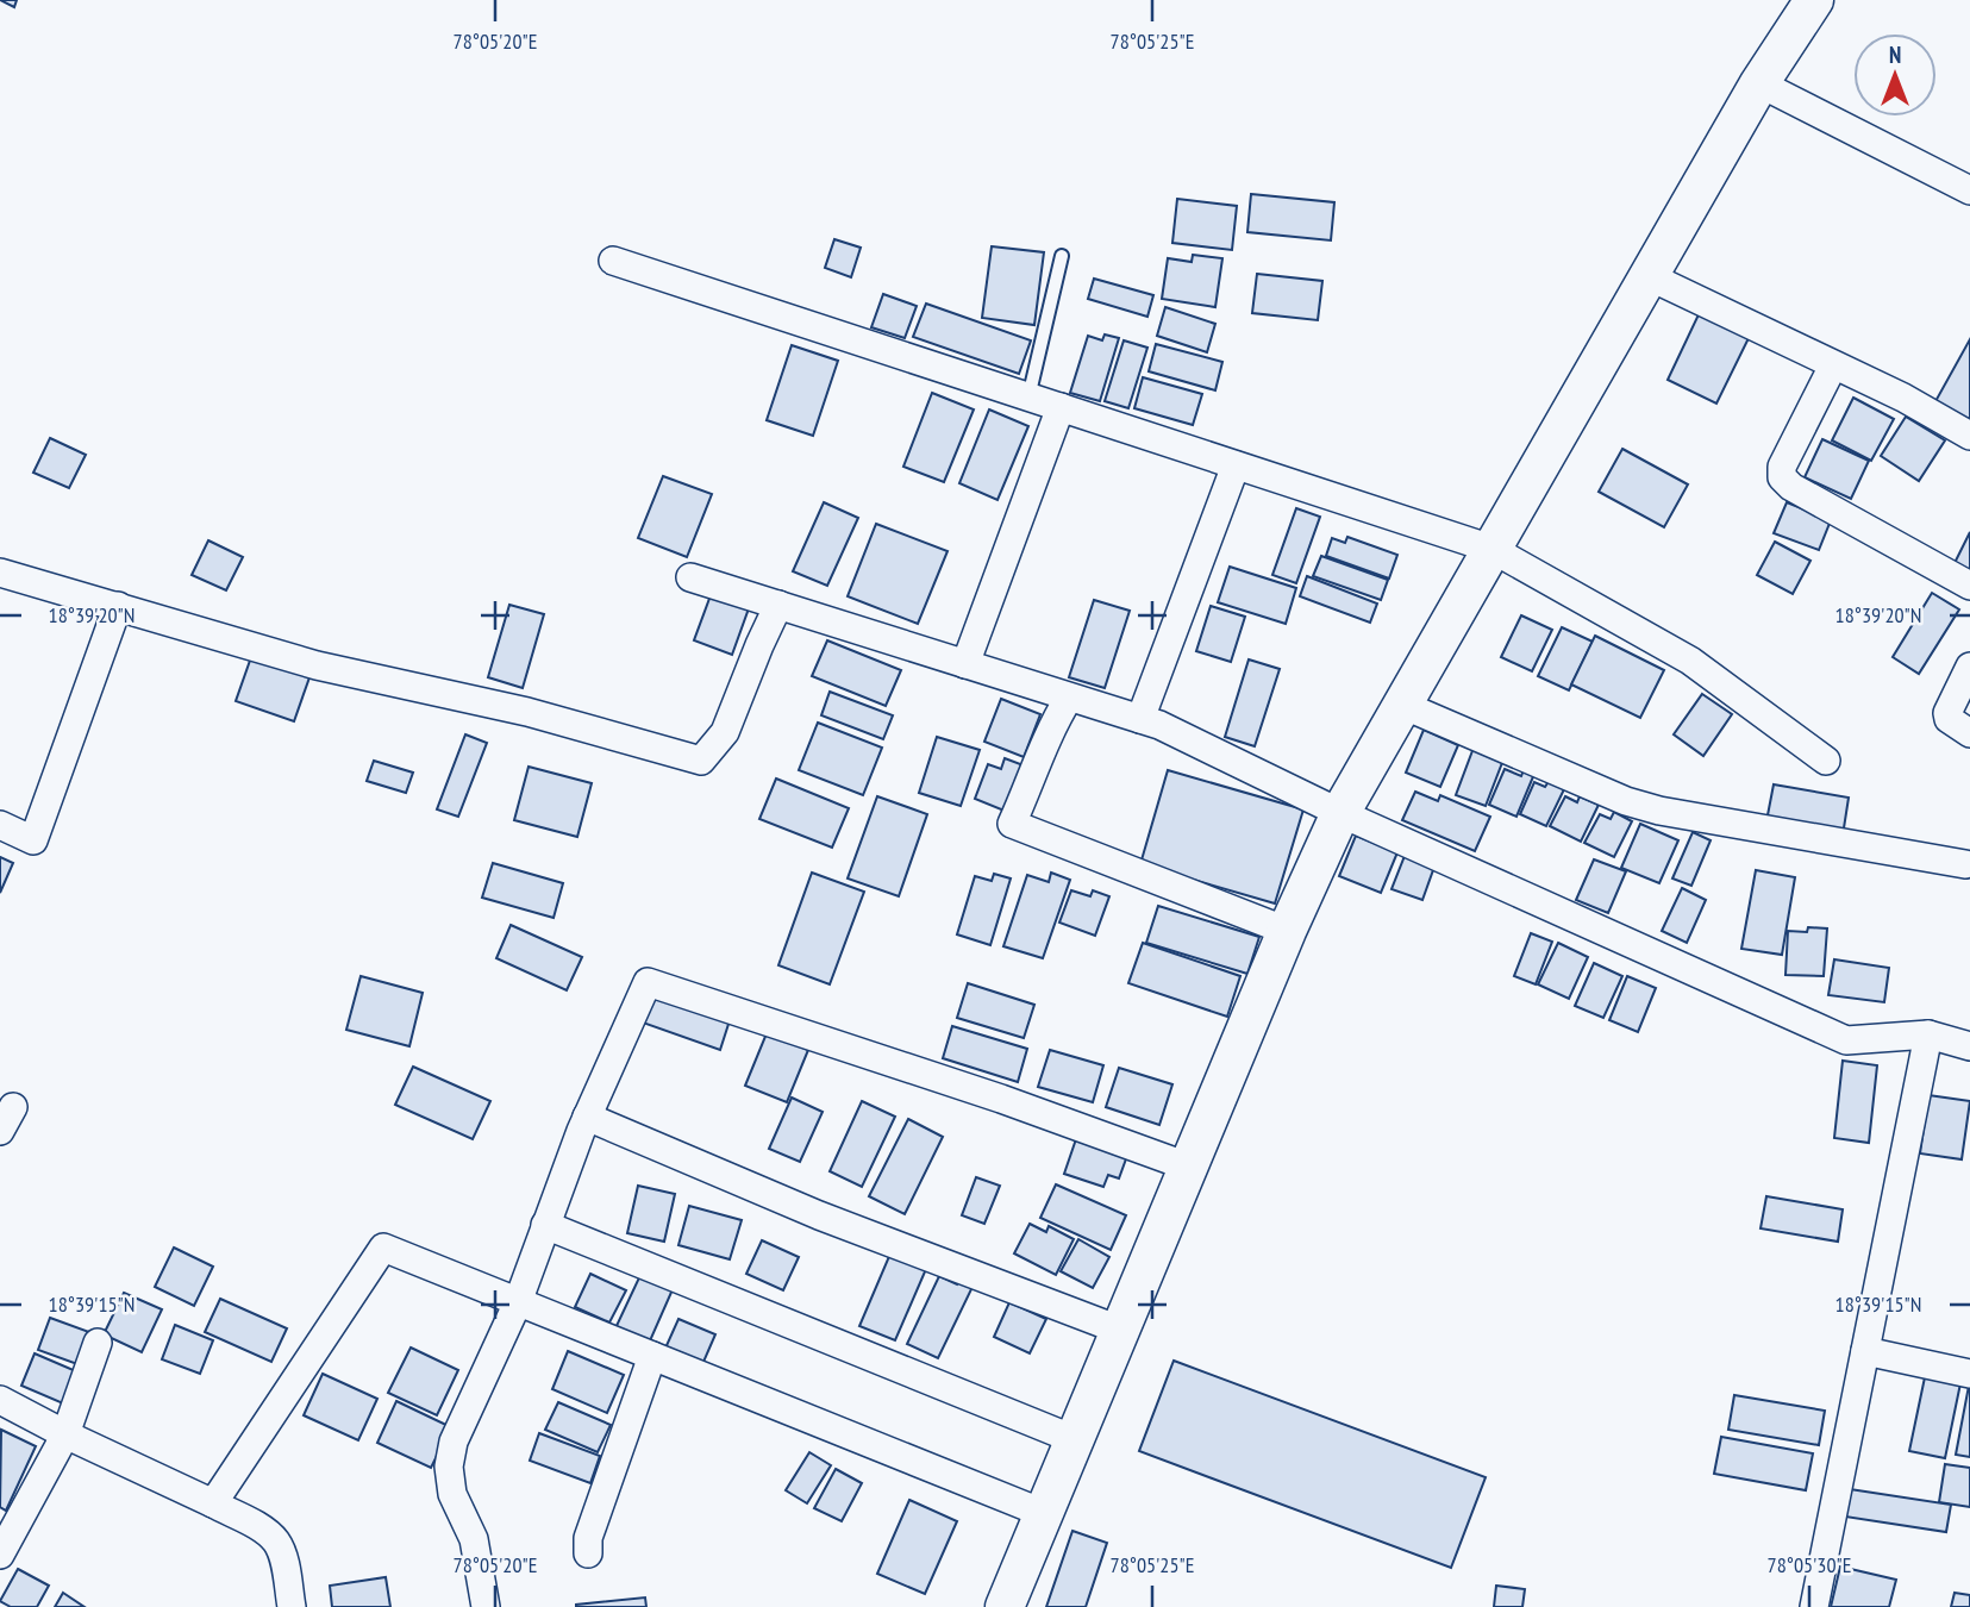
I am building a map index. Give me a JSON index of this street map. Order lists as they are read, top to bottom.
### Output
{
  "north": "top",
  "coordinates": [
    "78°05'20\"E",
    "78°05'25\"E",
    "18°39'20\"N",
    "18°39'15\"N",
    "78°05'30\"E"
  ]
}
